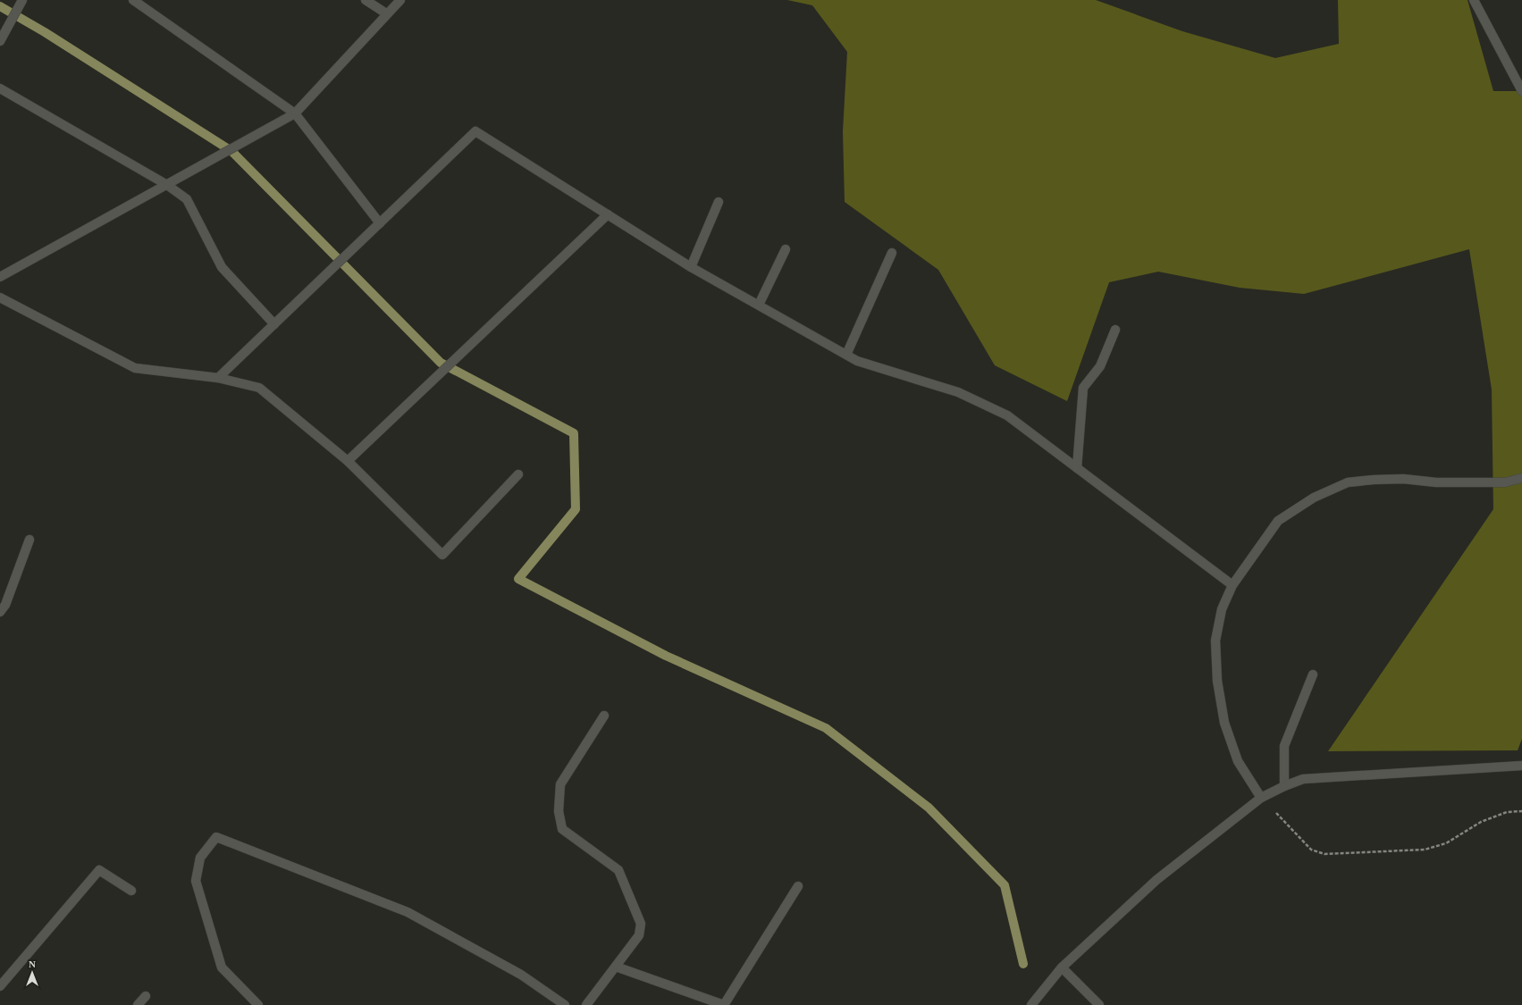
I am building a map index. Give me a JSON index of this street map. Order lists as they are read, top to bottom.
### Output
{
  "north": "top"
}
